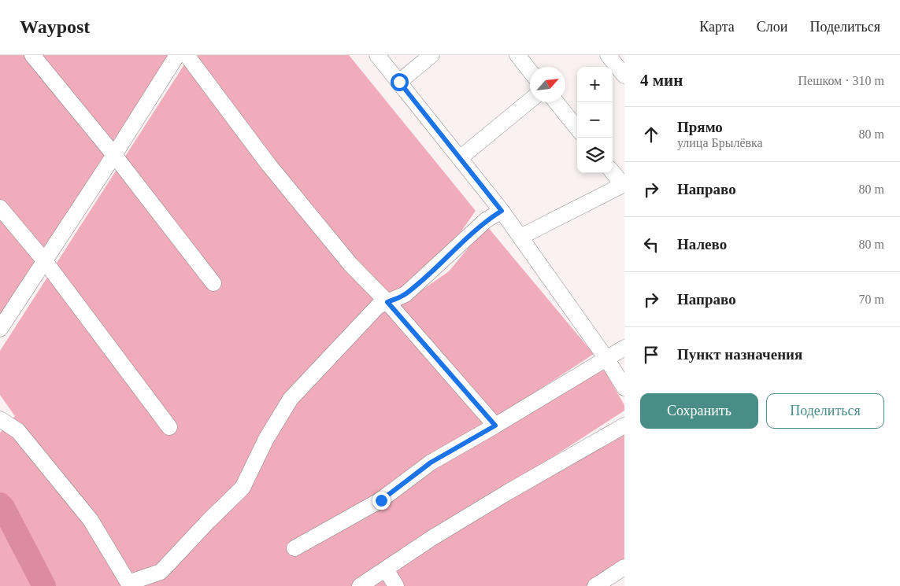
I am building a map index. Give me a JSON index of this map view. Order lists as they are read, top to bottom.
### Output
{
  "north": "top right",
  "page": {
    "header": "Waypost",
    "nav": ["Карта", "Слои", "Поделиться"],
    "heading": ["4 мин", "Пешком · 310 m"],
    "map_buttons": ["+", "−"],
    "list": [
      ["Прямо", "улица Брылёвка", "80 m"],
      ["Направо", "80 m"],
      ["Налево", "80 m"],
      ["Направо", "70 m"],
      "Пункт назначения"
    ],
    "buttons": ["Сохранить", "Поделиться"]
  }
}
